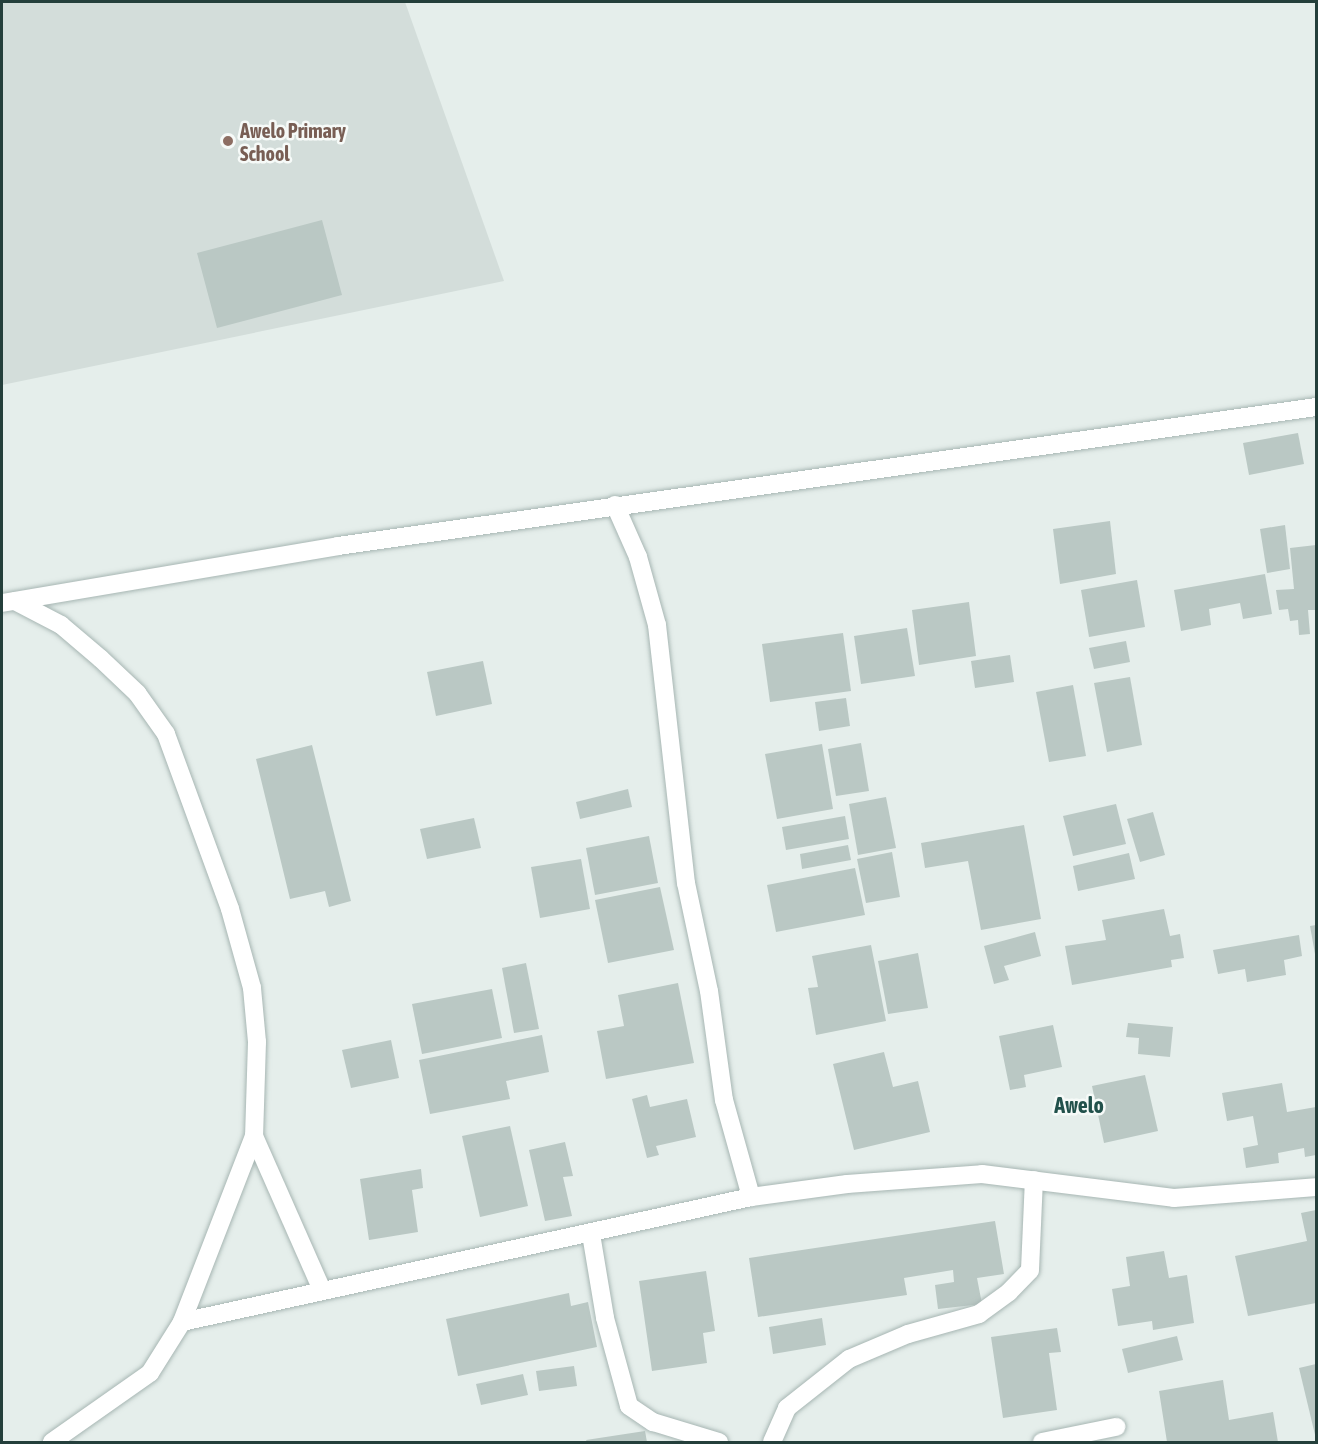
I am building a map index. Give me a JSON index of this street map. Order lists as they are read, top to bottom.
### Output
{
  "districts": ["Awelo"],
  "places": ["Awelo Primary School"]
}
